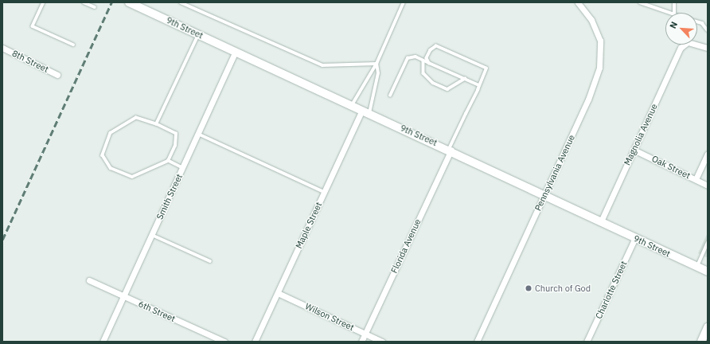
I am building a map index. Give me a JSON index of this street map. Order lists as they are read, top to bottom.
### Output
{
  "streets": {
    "street": [
      "9th Street",
      "8th Street",
      "Magnolia Avenue",
      "Oak Street",
      "Pennsylvania Avenue",
      "Smith Street",
      "Maple Street",
      "Florida Avenue",
      "Charlotte Street",
      "6th Street",
      "Wilson Street"
    ]
  },
  "crossings": [
    ["9th Street", "Magnolia Avenue"],
    ["9th Street", "Pennsylvania Avenue"],
    ["9th Street", "Smith Street"],
    ["9th Street", "Maple Street"],
    ["9th Street", "Florida Avenue"],
    ["9th Street", "Charlotte Street"],
    ["Magnolia Avenue", "Oak Street"],
    ["Smith Street", "6th Street"],
    ["Maple Street", "Wilson Street"],
    ["Florida Avenue", "Wilson Street"]
  ],
  "places": ["Church of God"],
  "north": "top left"
}
